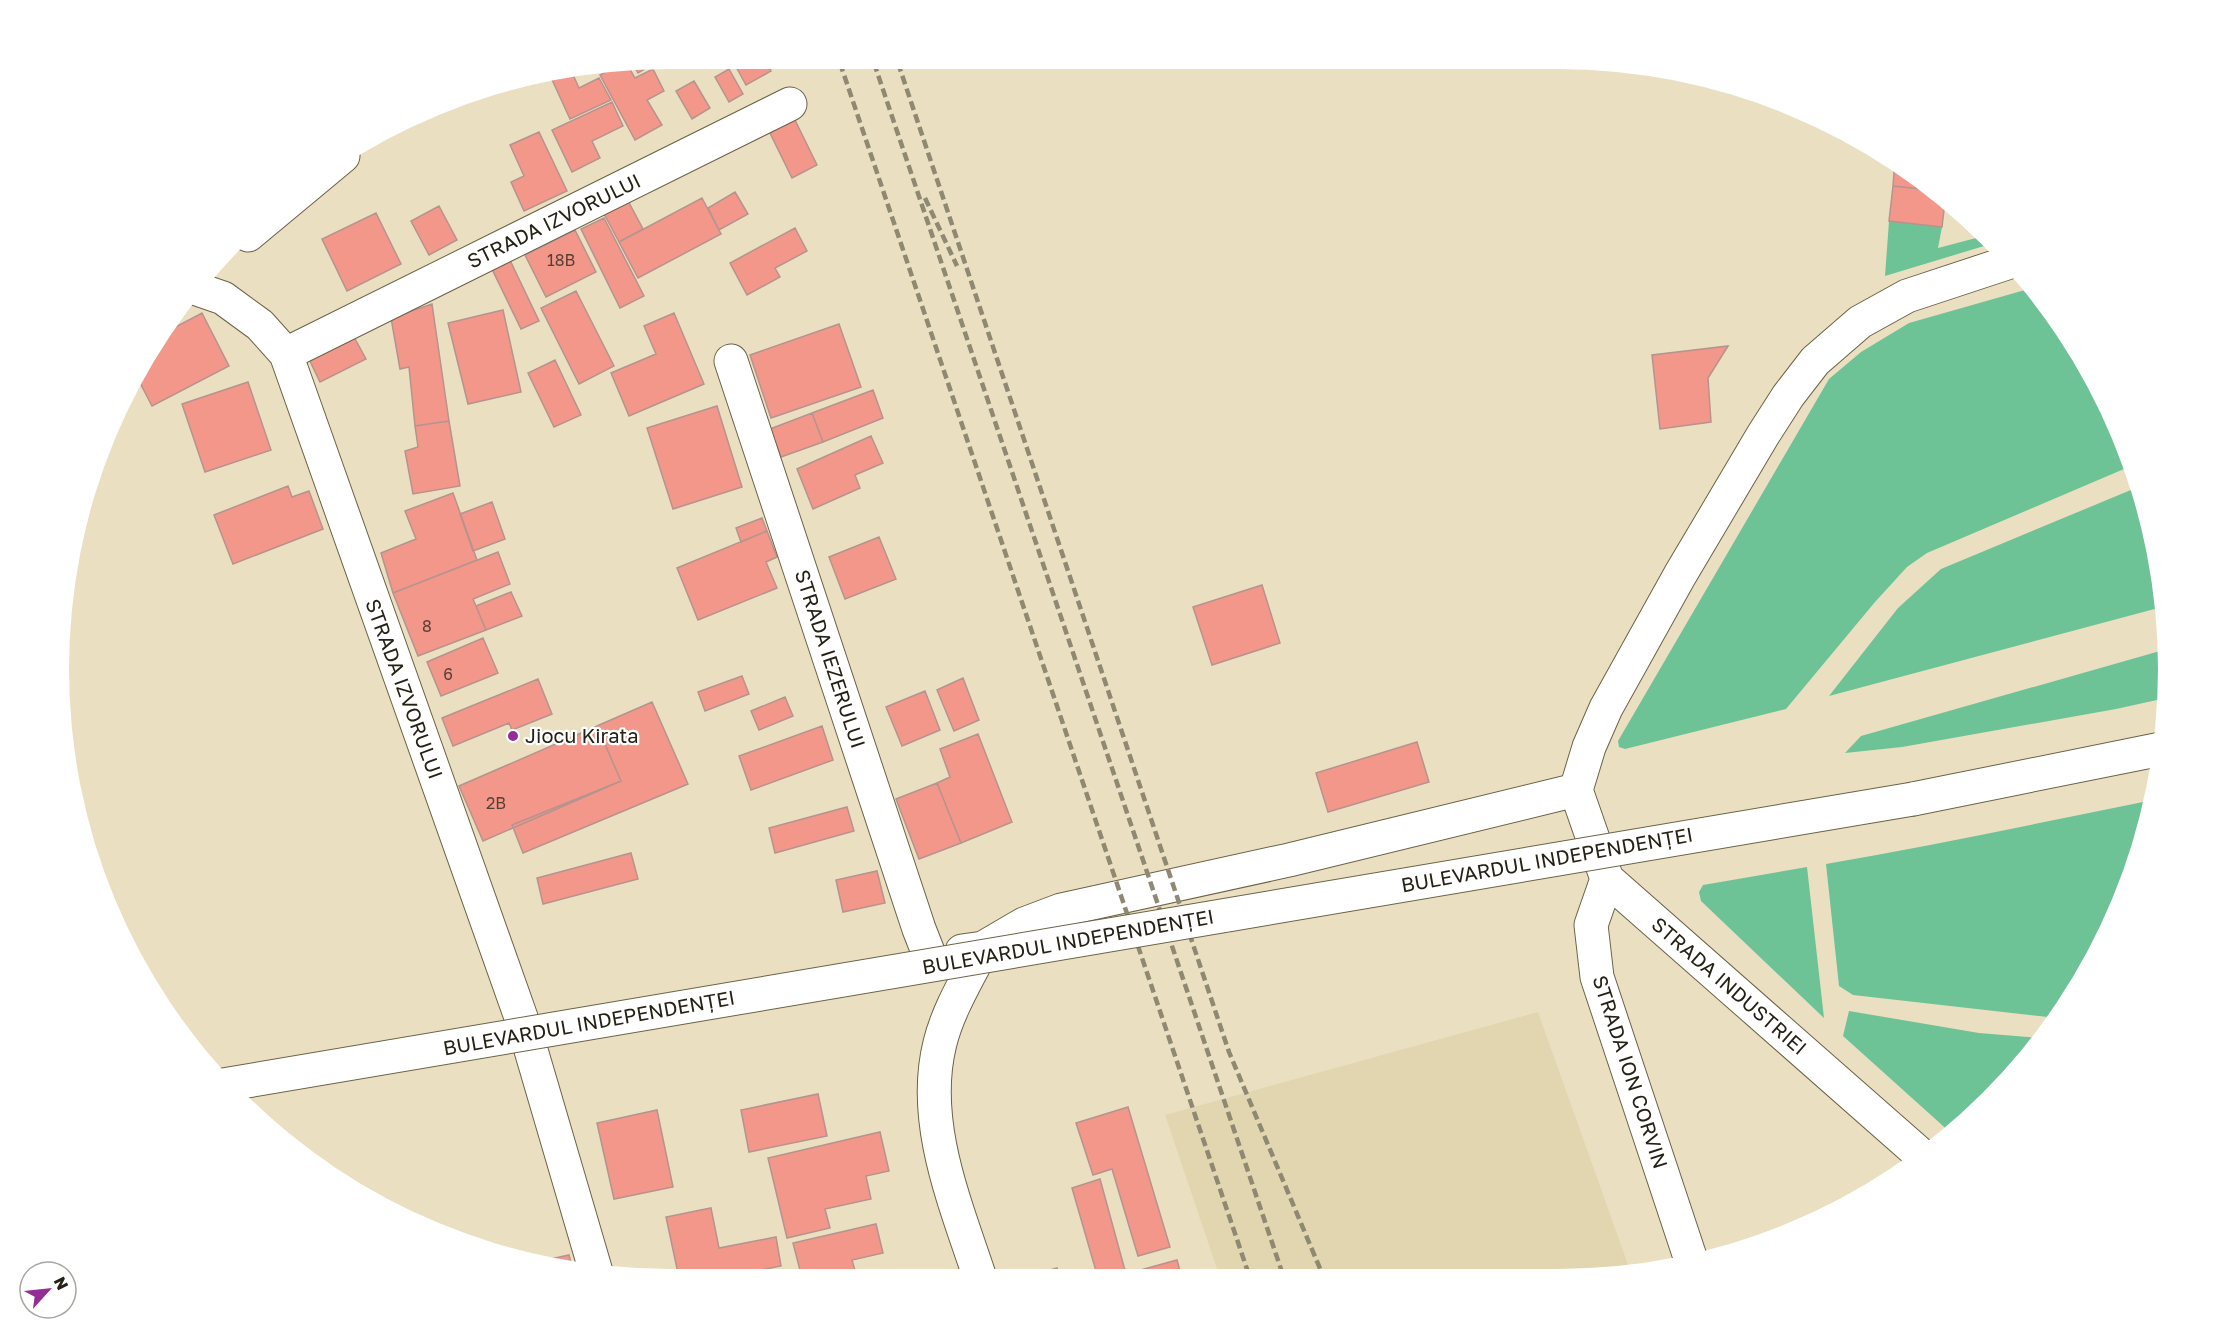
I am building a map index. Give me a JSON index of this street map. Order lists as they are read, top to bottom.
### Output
{
  "streets": {
    "street": [
      "STRADA IZVORULUI",
      "STRADA IEZERULUI",
      "BULEVARDUL INDEPENDENȚEI",
      "STRADA INDUSTRIEI",
      "STRADA ION CORVIN"
    ]
  },
  "crossings": [
    ["STRADA INDUSTRIEI", "STRADA ION CORVIN"]
  ],
  "places": ["Jiocu Kirata"],
  "house_numbers": [
    "18B",
    "8",
    "6",
    "2B"
  ],
  "north": "top right"
}
